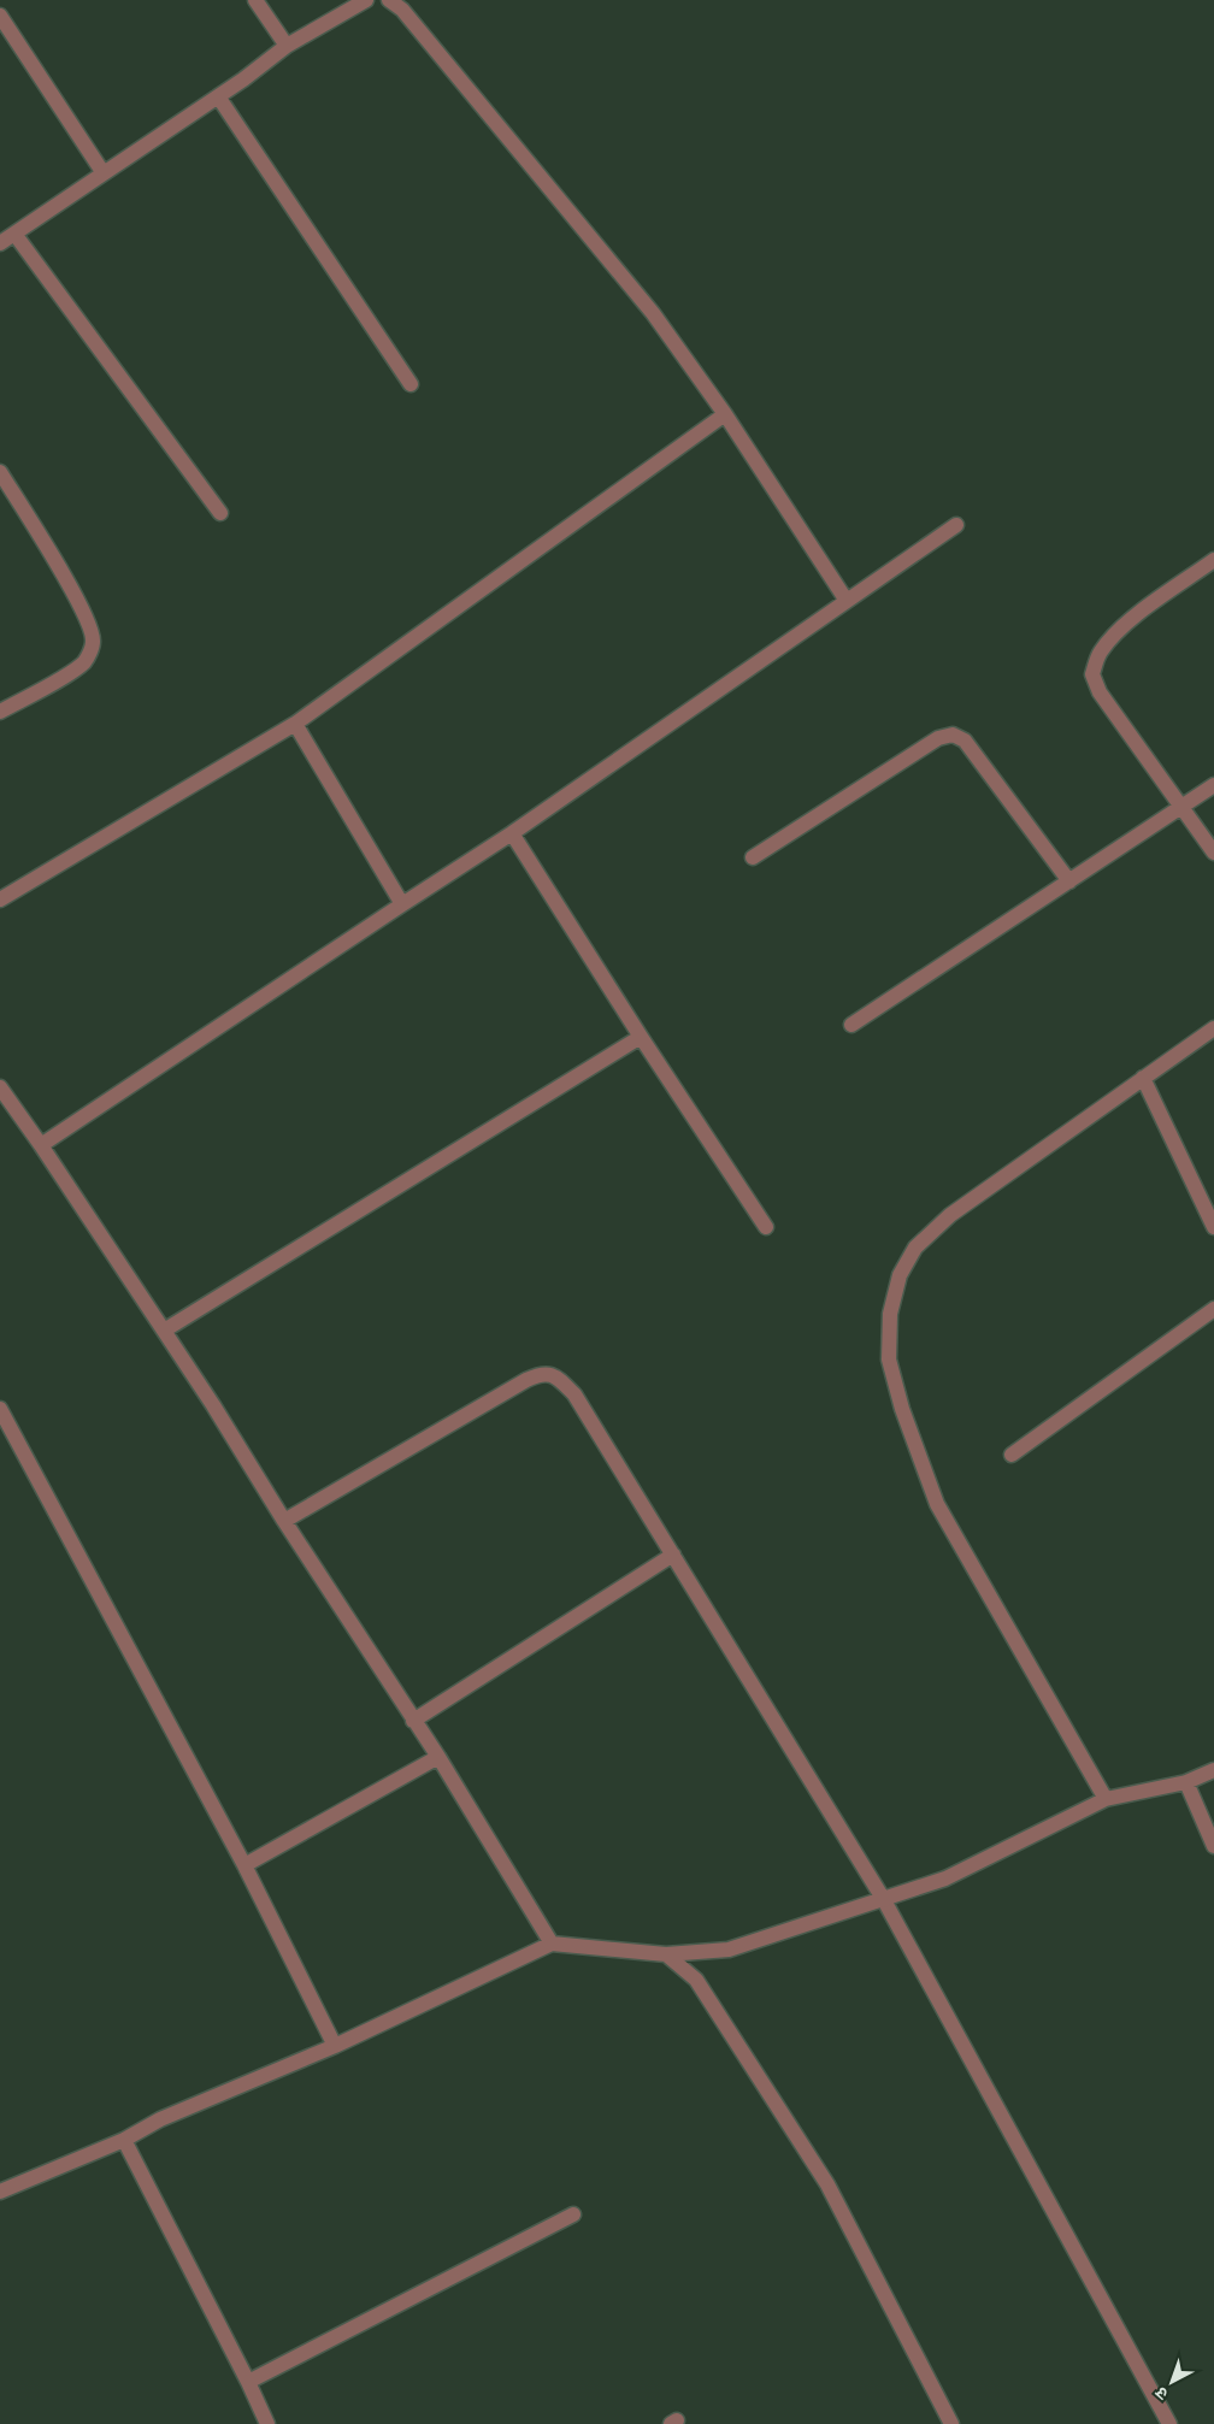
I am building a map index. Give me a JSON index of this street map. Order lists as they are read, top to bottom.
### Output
{
  "north": "bottom left"
}
